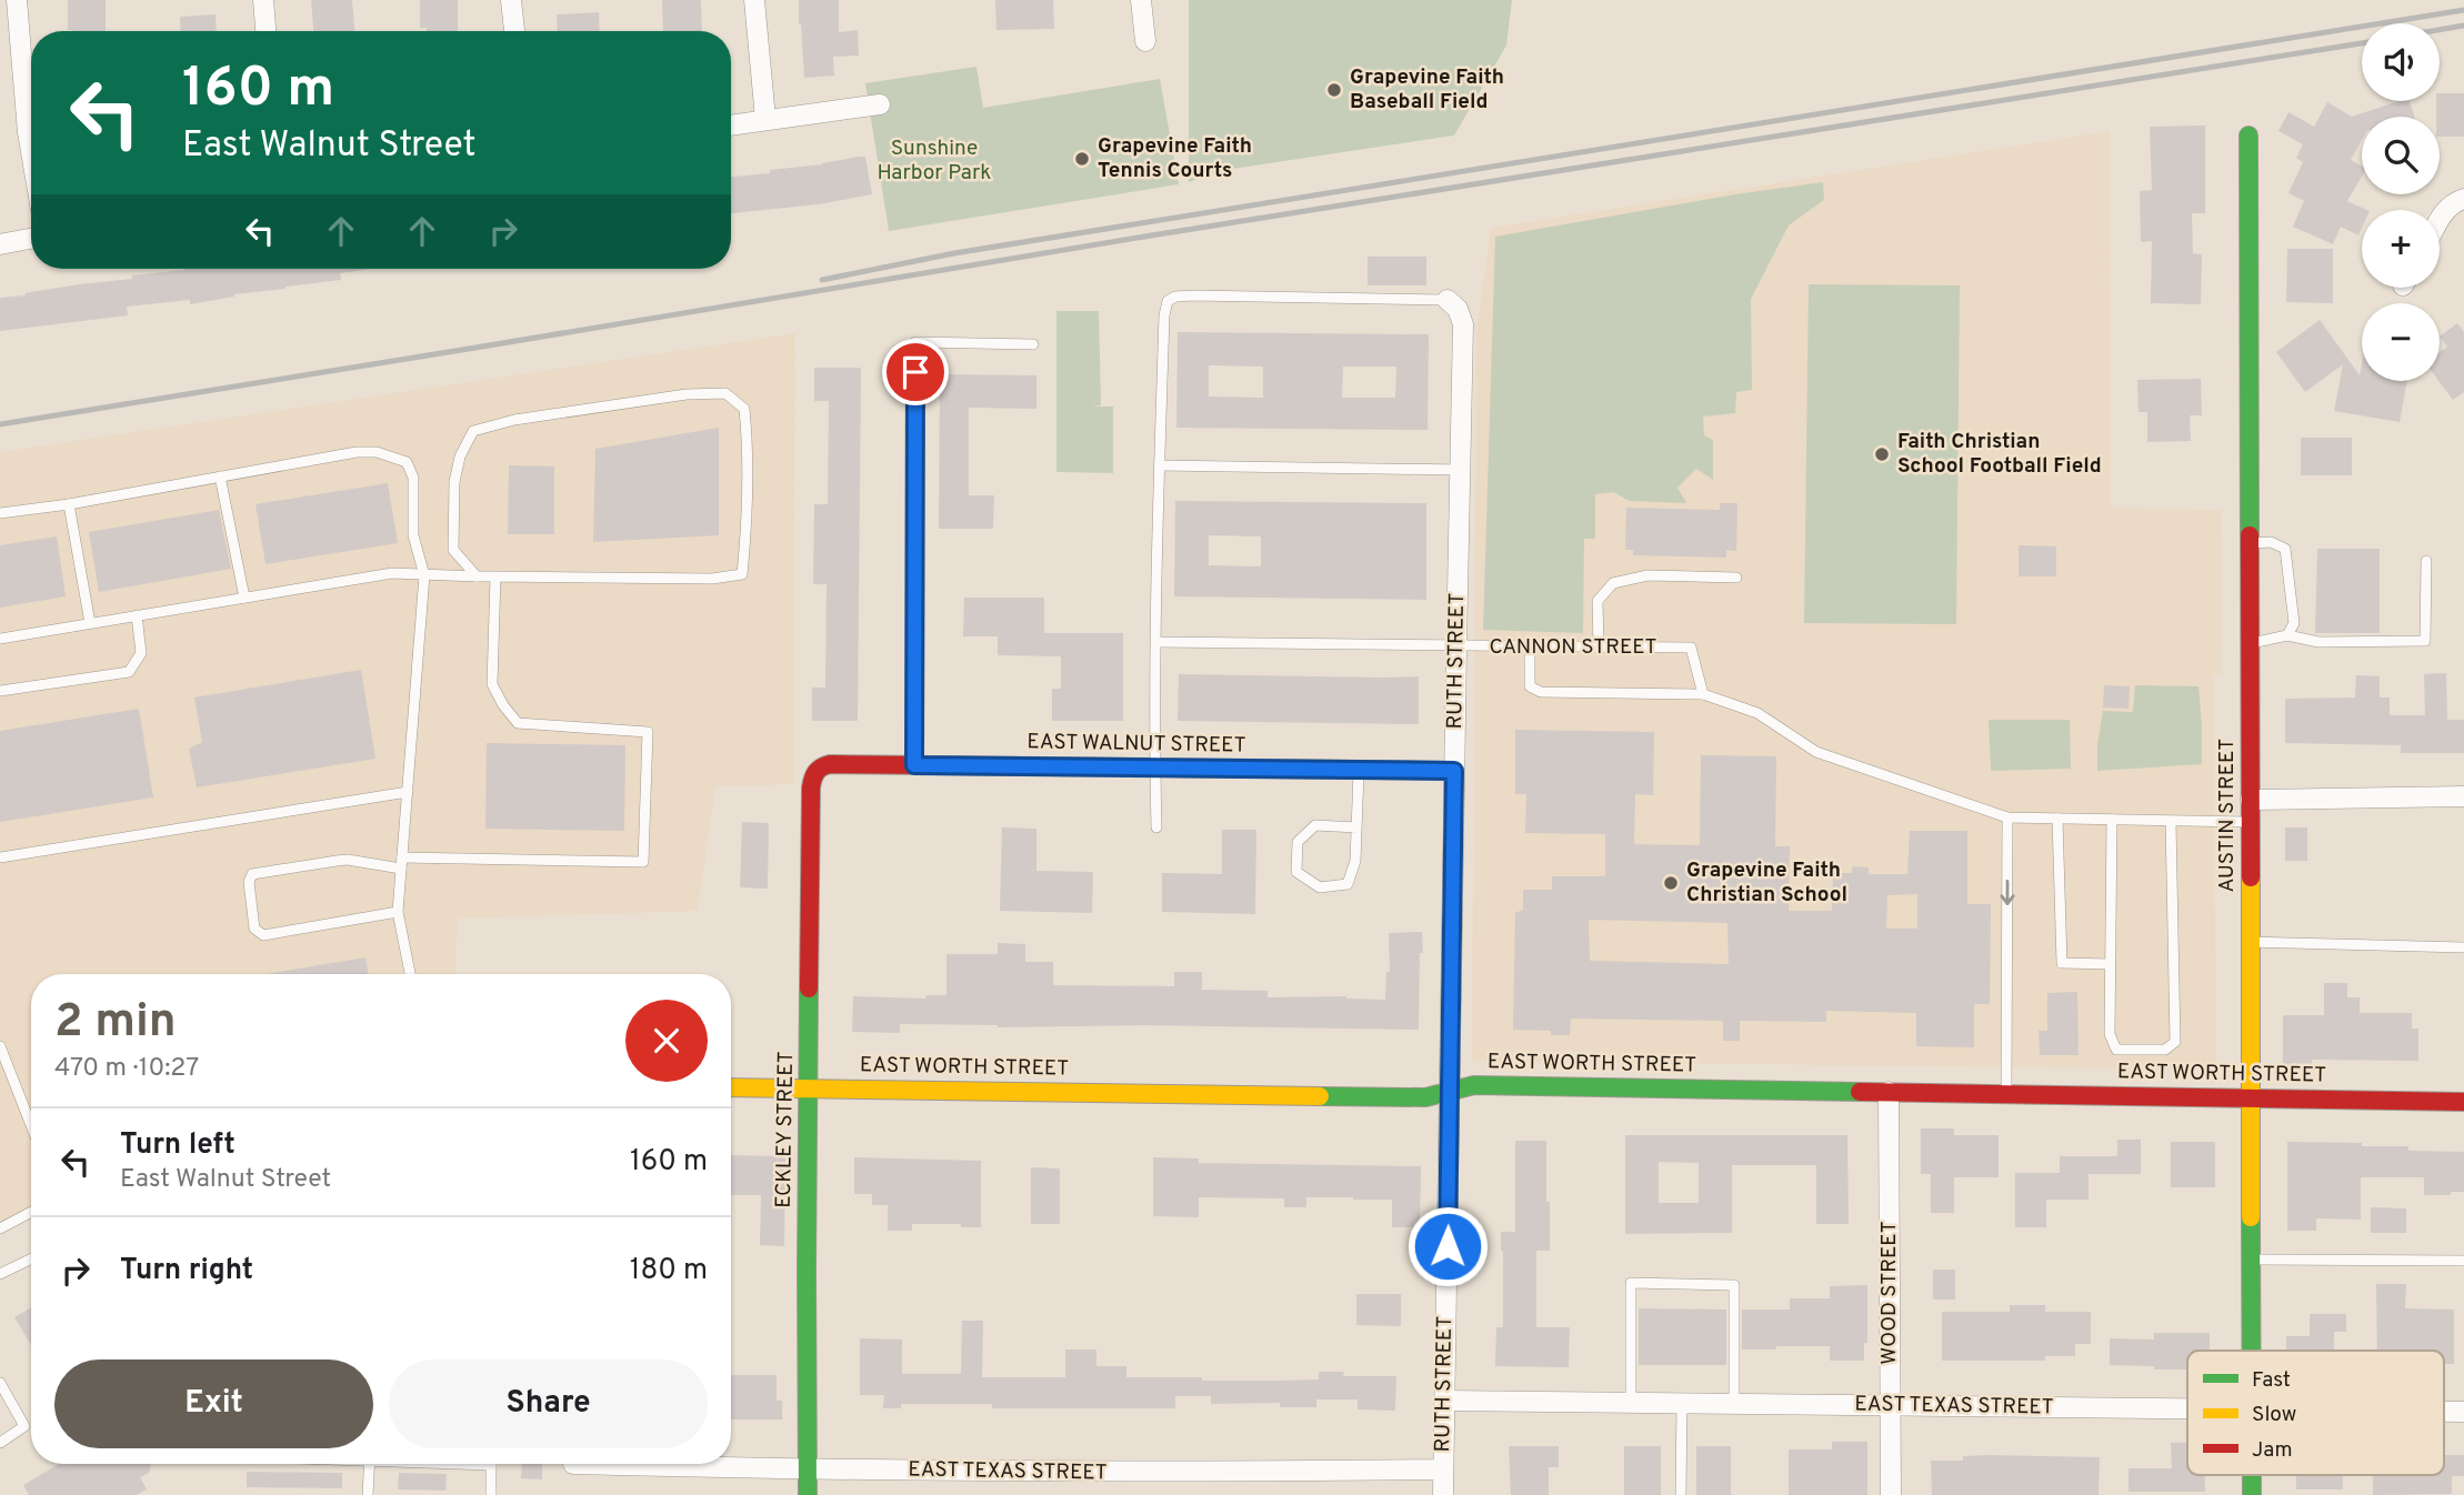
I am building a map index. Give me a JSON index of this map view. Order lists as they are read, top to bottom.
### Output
{
  "streets": {
    "street": [
      "RUTH STREET",
      "EAST WALNUT STREET",
      "AUSTIN STREET",
      "EAST WORTH STREET",
      "ECKLEY STREET",
      "WOOD STREET",
      "EAST TEXAS STREET"
    ],
    "lane": ["CANNON STREET"]
  },
  "crossings": [
    ["CANNON STREET", "RUTH STREET"],
    ["RUTH STREET", "EAST WALNUT STREET"],
    ["RUTH STREET", "EAST WORTH STREET"],
    ["RUTH STREET", "EAST TEXAS STREET"],
    ["EAST WALNUT STREET", "ECKLEY STREET"],
    ["AUSTIN STREET", "EAST WORTH STREET"],
    ["EAST WORTH STREET", "ECKLEY STREET"],
    ["EAST WORTH STREET", "WOOD STREET"],
    ["ECKLEY STREET", "EAST TEXAS STREET"],
    ["WOOD STREET", "EAST TEXAS STREET"]
  ],
  "parks": ["Sunshine Harbor Park"],
  "places": [
    "Grapevine Faith Baseball Field",
    "Grapevine Faith Tennis Courts",
    "Faith Christian School Football Field",
    "Grapevine Faith Christian School"
  ],
  "legend": ["Fast", "Slow", "Jam"],
  "page": {
    "map_buttons": ["+", "−"],
    "turn": ["160 m", "East Walnut Street"],
    "heading": ["2 min", "470 m · 10:27"],
    "list": [
      {
        "name": "Turn left",
        "note": "East Walnut Street",
        "value": "160 m"
      },
      {
        "name": "Turn right",
        "value": "180 m"
      }
    ],
    "buttons": ["Exit", "Share"]
  }
}
